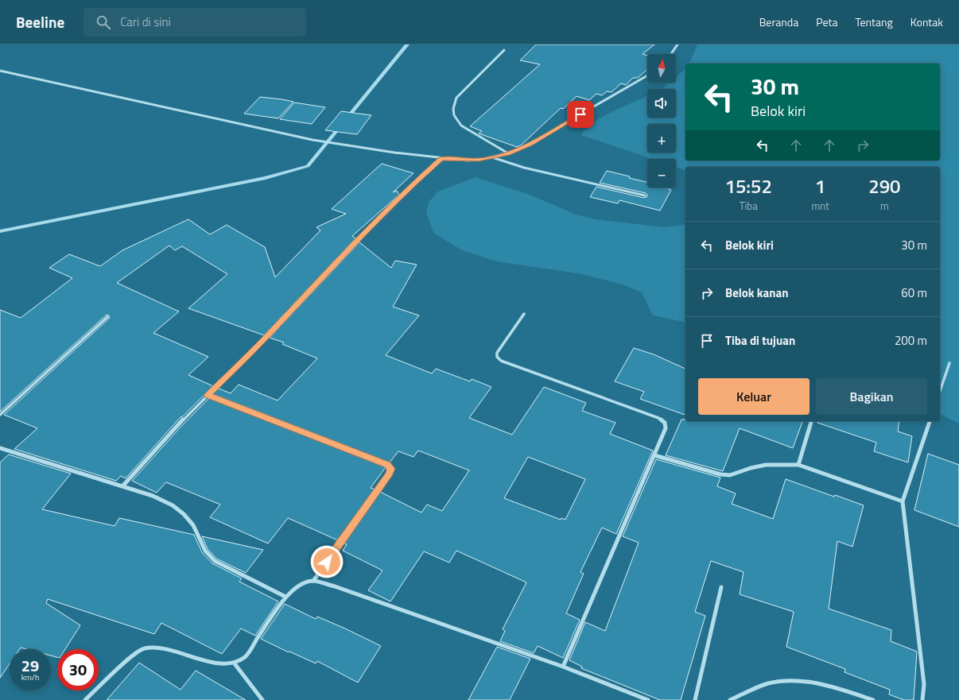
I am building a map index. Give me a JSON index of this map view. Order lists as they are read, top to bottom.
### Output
{
  "north": "top",
  "page": {
    "header": "Beeline",
    "search": "Cari di sini",
    "nav": [
      "Beranda",
      "Peta",
      "Tentang",
      "Kontak"
    ],
    "map_buttons": ["+", "−"],
    "turn": ["30 m", "Belok kiri"],
    "eta": [
      "15:52",
      "Tiba",
      "1",
      "mnt",
      "290",
      "m"
    ],
    "list": [
      {
        "name": "Belok kiri",
        "value": "30 m"
      },
      {
        "name": "Belok kanan",
        "value": "60 m"
      },
      {
        "name": "Tiba di tujuan",
        "value": "200 m"
      }
    ],
    "buttons": ["Keluar", "Bagikan"],
    "speed": "29 km/h",
    "limit": "30"
  }
}
